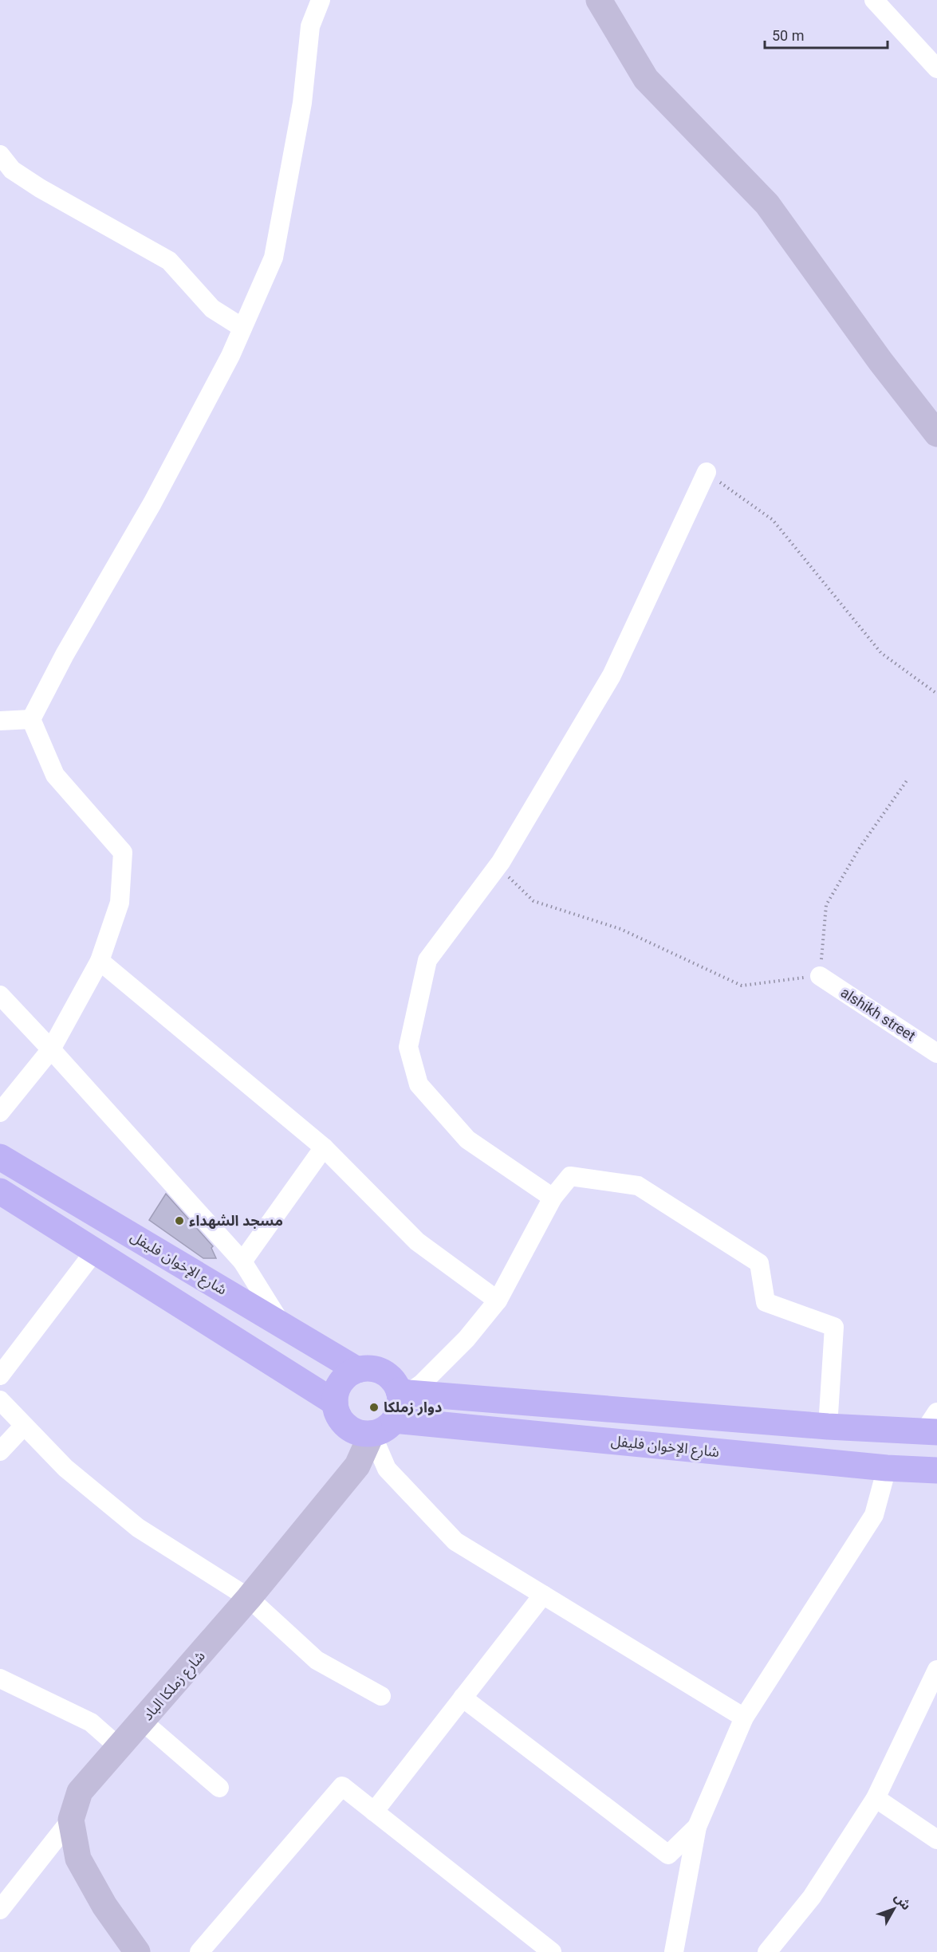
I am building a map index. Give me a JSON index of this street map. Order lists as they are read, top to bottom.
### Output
{
  "streets": {
    "main road": ["شارع الإخوان فليفل"],
    "street": ["alshikh street", "شارع زملكا الباد"]
  },
  "crossings": [
    ["شارع الإخوان فليفل", "شارع زملكا الباد"]
  ],
  "places": ["مسجد الشهداء", "دوار زملكا"],
  "scale_bar": "50 m",
  "north": "top right"
}
